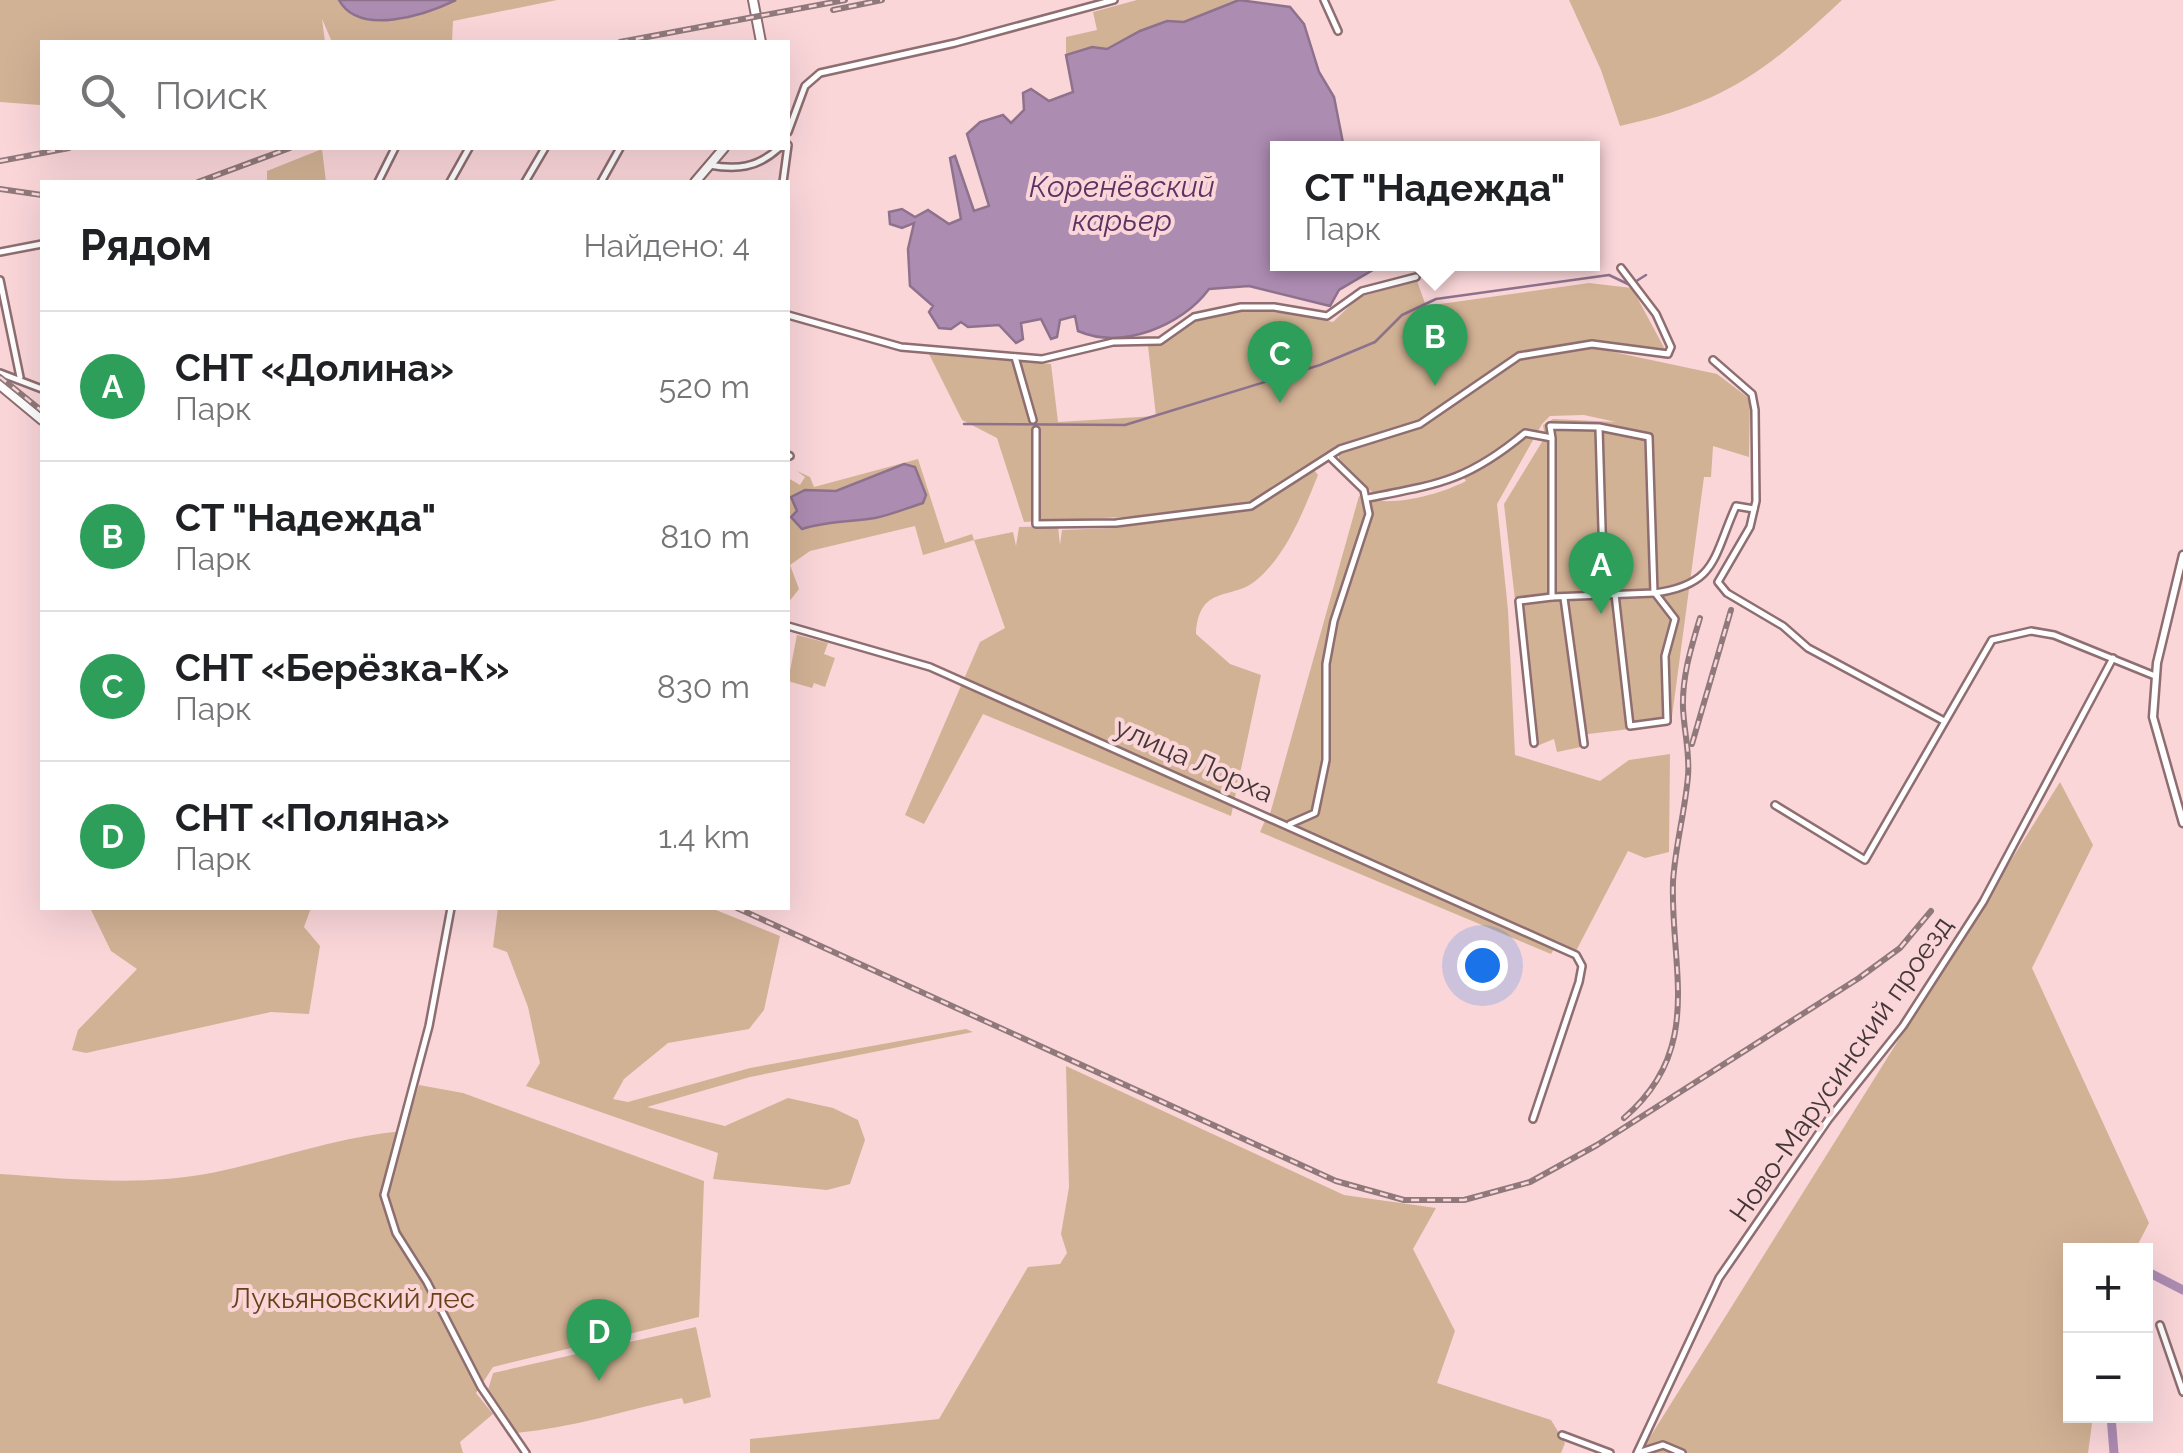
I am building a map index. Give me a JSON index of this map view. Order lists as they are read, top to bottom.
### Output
{
  "streets": {
    "street": ["улица Лорха", "Ново-Марусинский проезд"]
  },
  "water": ["Коренёвский карьер"],
  "parks": ["Лукьяновский лес"],
  "page": {
    "search": "Поиск",
    "popup": ["СТ \"Надежда\"", "Парк"],
    "heading": ["Рядом", "Найдено: 4"],
    "pins": [
      "B",
      "C",
      "A",
      "D"
    ],
    "list": [
      {
        "mark": "A",
        "name": "СНТ «Долина»",
        "note": "Парк",
        "value": "520 m"
      },
      {
        "mark": "B",
        "name": "СТ \"Надежда\"",
        "note": "Парк",
        "value": "810 m"
      },
      {
        "mark": "C",
        "name": "СНТ «Берёзка-К»",
        "note": "Парк",
        "value": "830 m"
      },
      {
        "mark": "D",
        "name": "СНТ «Поляна»",
        "note": "Парк",
        "value": "1.4 km"
      }
    ],
    "map_buttons": ["+", "−"]
  }
}
